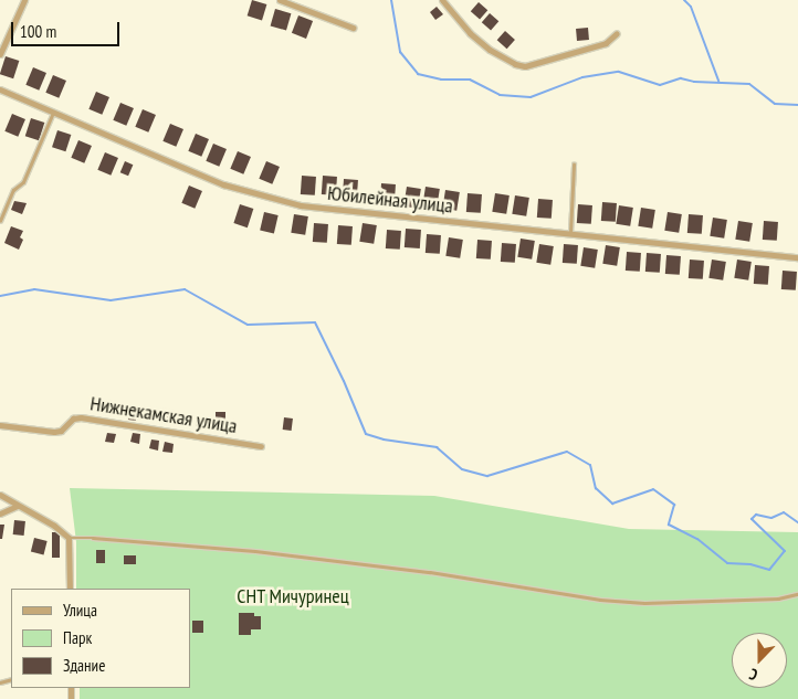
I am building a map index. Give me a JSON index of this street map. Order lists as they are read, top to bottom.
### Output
{
  "streets": {
    "street": ["Юбилейная улица", "Нижнекамская улица"]
  },
  "parks": ["СНТ Мичуринец"],
  "legend": ["Улица", "Парк", "Здание"],
  "scale_bar": "100 m",
  "north": "bottom"
}
